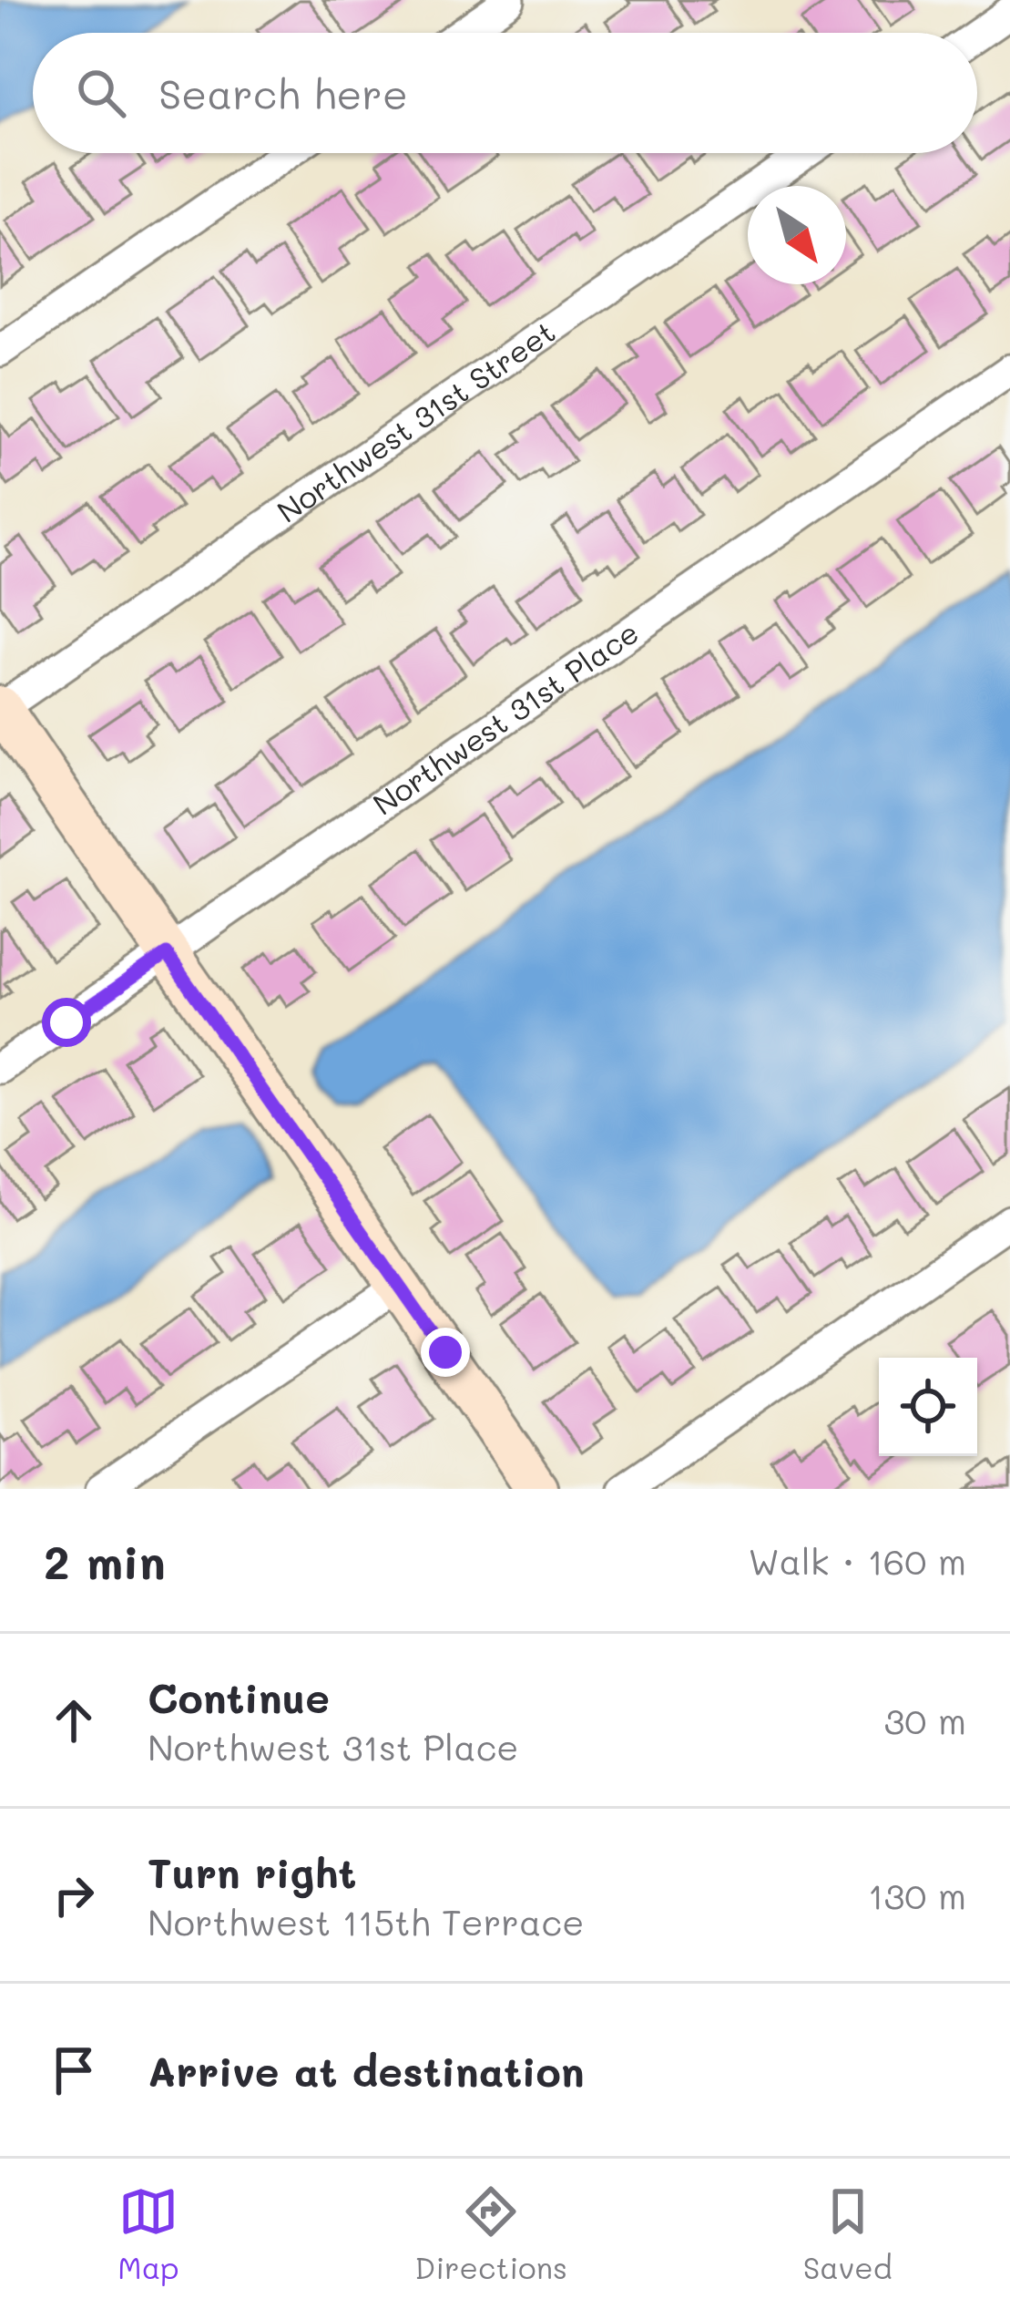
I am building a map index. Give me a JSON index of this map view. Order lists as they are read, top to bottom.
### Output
{
  "streets": {
    "street": ["Northwest 31st Street", "Northwest 31st Place"]
  },
  "north": "bottom right",
  "page": {
    "search": "Search here",
    "heading": ["2 min", "Walk · 160 m"],
    "list": [
      ["Continue", "Northwest 31st Place", "30 m"],
      ["Turn right", "Northwest 115th Terrace", "130 m"],
      "Arrive at destination"
    ],
    "nav": ["Map", "Directions", "Saved"]
  }
}
